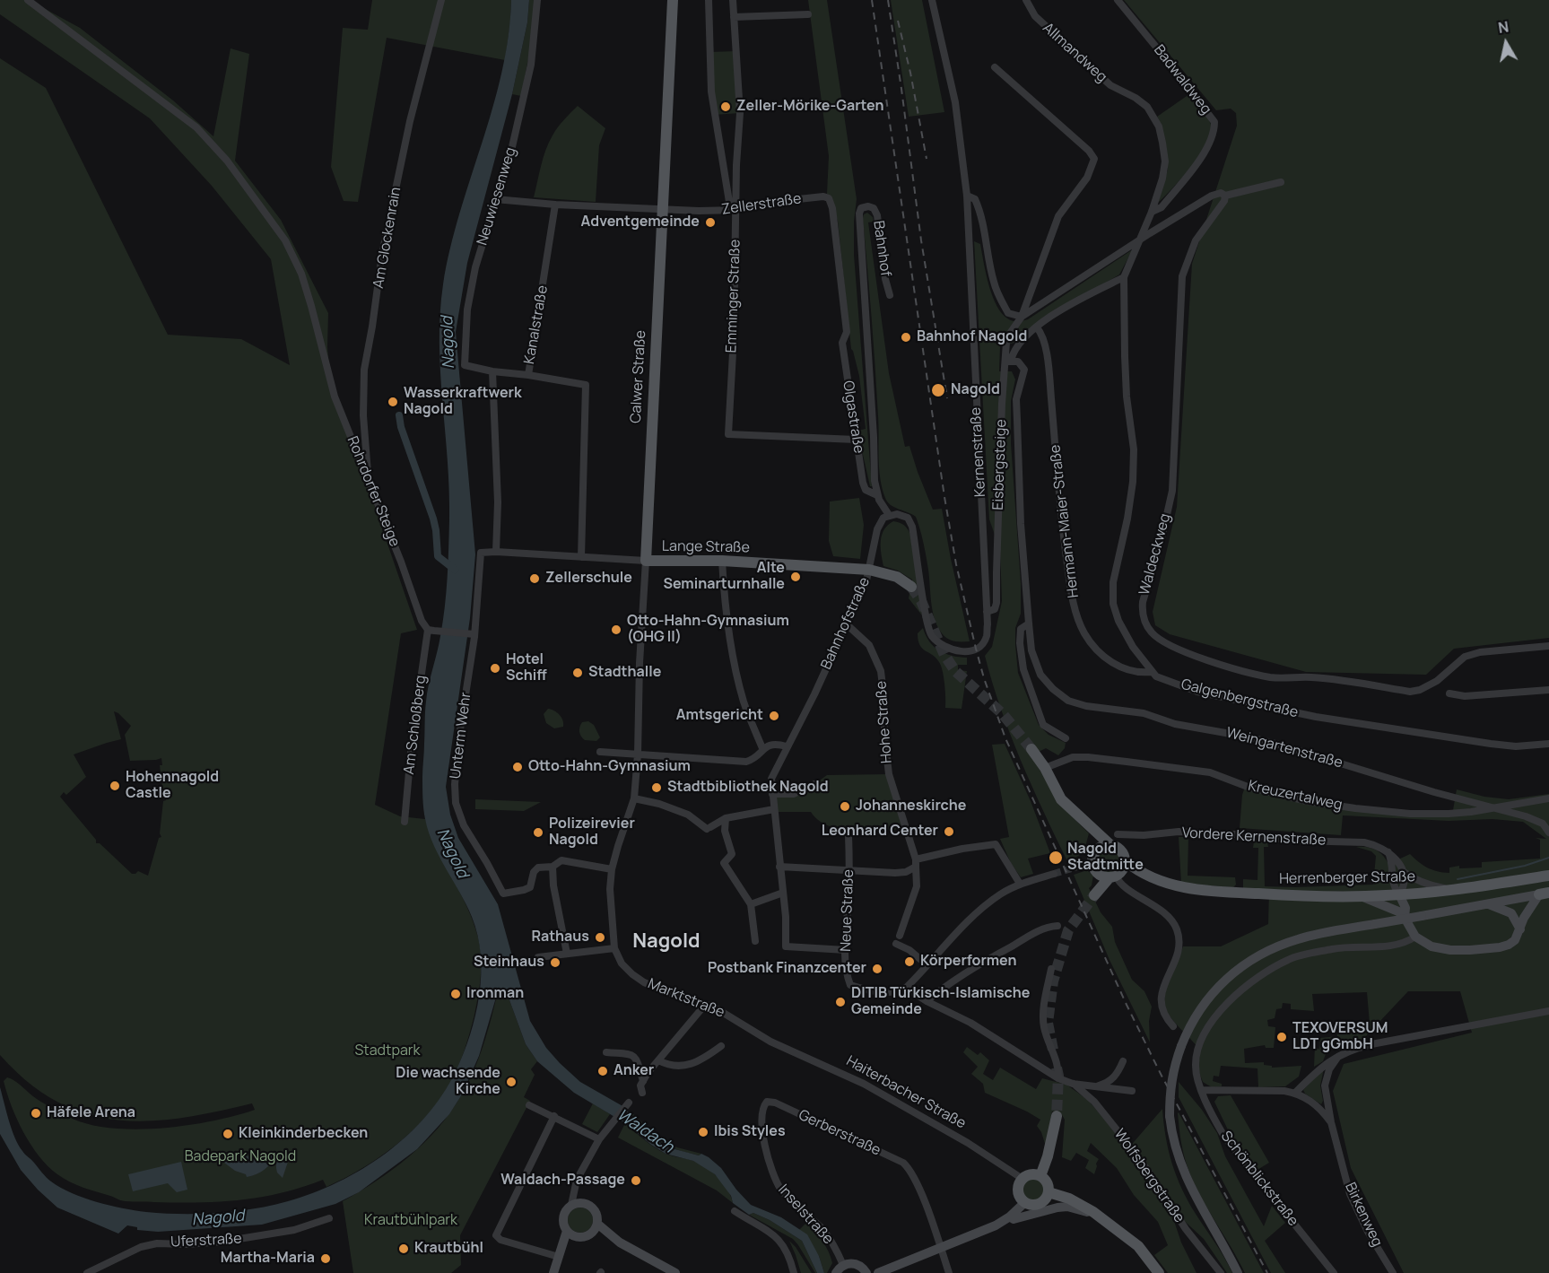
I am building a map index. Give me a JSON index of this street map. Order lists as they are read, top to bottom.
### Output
{
  "streets": {
    "main road": ["Calwer Straße", "Lange Straße", "Herrenberger Straße"],
    "street": [
      "Allmandweg",
      "Badwaldweg",
      "Neuwiesenweg",
      "Zellerstraße",
      "Am Glockenrain",
      "Bahnhof",
      "Emminger Straße",
      "Kanalstraße",
      "Olgastraße",
      "Kernenstraße",
      "Eisbergsteige",
      "Rohrdorfer Steige",
      "Hermann-Maier-Straße",
      "Waldeckweg",
      "Bahnhofstraße",
      "Galgenbergstraße",
      "Hohe Straße",
      "Am Schloßberg",
      "Unterm Wehr",
      "Weingartenstraße",
      "Kreuzertalweg",
      "Vordere Kernenstraße",
      "Neue Straße",
      "Marktstraße",
      "Haiterbacher Straße",
      "Gerberstraße",
      "Wolfsbergstraße",
      "Schönblickstraße",
      "Inselstraße",
      "Birkenweg",
      "Uferstraße"
    ]
  },
  "crossings": [
    ["Allmandweg", "Badwaldweg"],
    ["Allmandweg", "Eisbergsteige"],
    ["Allmandweg", "Galgenbergstraße"],
    ["Neuwiesenweg", "Zellerstraße"],
    ["Neuwiesenweg", "Kanalstraße"],
    ["Zellerstraße", "Emminger Straße"],
    ["Zellerstraße", "Kanalstraße"],
    ["Zellerstraße", "Calwer Straße"],
    ["Zellerstraße", "Olgastraße"],
    ["Am Glockenrain", "Rohrdorfer Steige"],
    ["Bahnhof", "Olgastraße"],
    ["Emminger Straße", "Olgastraße"],
    ["Kanalstraße", "Lange Straße"],
    ["Calwer Straße", "Lange Straße"],
    ["Kernenstraße", "Eisbergsteige"],
    ["Eisbergsteige", "Hermann-Maier-Straße"],
    ["Eisbergsteige", "Waldeckweg"],
    ["Eisbergsteige", "Bahnhofstraße"],
    ["Eisbergsteige", "Galgenbergstraße"],
    ["Eisbergsteige", "Weingartenstraße"],
    ["Rohrdorfer Steige", "Am Schloßberg"],
    ["Hermann-Maier-Straße", "Galgenbergstraße"],
    ["Lange Straße", "Bahnhofstraße"],
    ["Lange Straße", "Unterm Wehr"],
    ["Bahnhofstraße", "Hohe Straße"],
    ["Bahnhofstraße", "Neue Straße"],
    ["Weingartenstraße", "Kreuzertalweg"],
    ["Neue Straße", "Wolfsbergstraße"],
    ["Marktstraße", "Haiterbacher Straße"],
    ["Gerberstraße", "Inselstraße"]
  ],
  "districts": ["Nagold"],
  "water": ["Nagold", "Waldach"],
  "parks": ["Stadtpark", "Badepark Nagold", "Krautbühlpark"],
  "places": [
    "Zeller-Mörike-Garten",
    "Adventgemeinde",
    "Bahnhof Nagold",
    "Nagold",
    "Wasserkraftwerk Nagold",
    "Alte Seminarturnhalle",
    "Zellerschule",
    "Otto-Hahn-Gymnasium (OHG II)",
    "Hotel Schiff",
    "Stadthalle",
    "Amtsgericht",
    "Otto-Hahn-Gymnasium",
    "Hohennagold Castle",
    "Stadtbibliothek Nagold",
    "Johanneskirche",
    "Leonhard Center",
    "Polizeirevier Nagold",
    "Nagold Stadtmitte",
    "Rathaus",
    "Körperformen",
    "Steinhaus",
    "Postbank Finanzcenter",
    "Ironman",
    "DITIB Türkisch-Islamische Gemeinde",
    "TEXOVERSUM LDT gGmbH",
    "Anker",
    "Die wachsende Kirche",
    "Häfele Arena",
    "Ibis Styles",
    "Kleinkinderbecken",
    "Waldach-Passage",
    "Krautbühl",
    "Martha-Maria"
  ],
  "north": "top"
}
